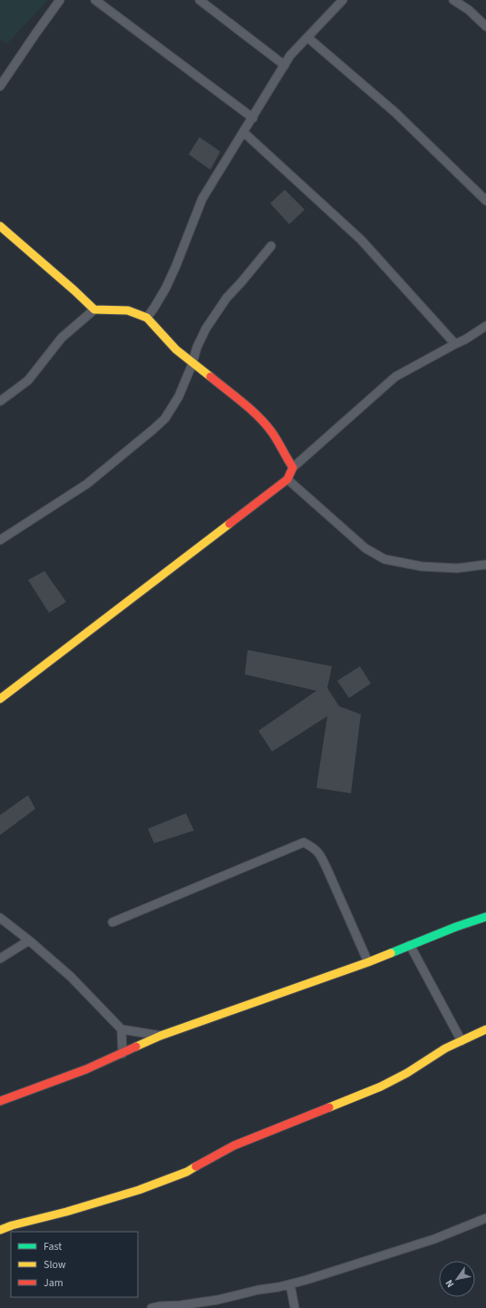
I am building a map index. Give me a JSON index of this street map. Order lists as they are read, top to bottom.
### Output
{
  "legend": ["Fast", "Slow", "Jam"],
  "north": "bottom left"
}
